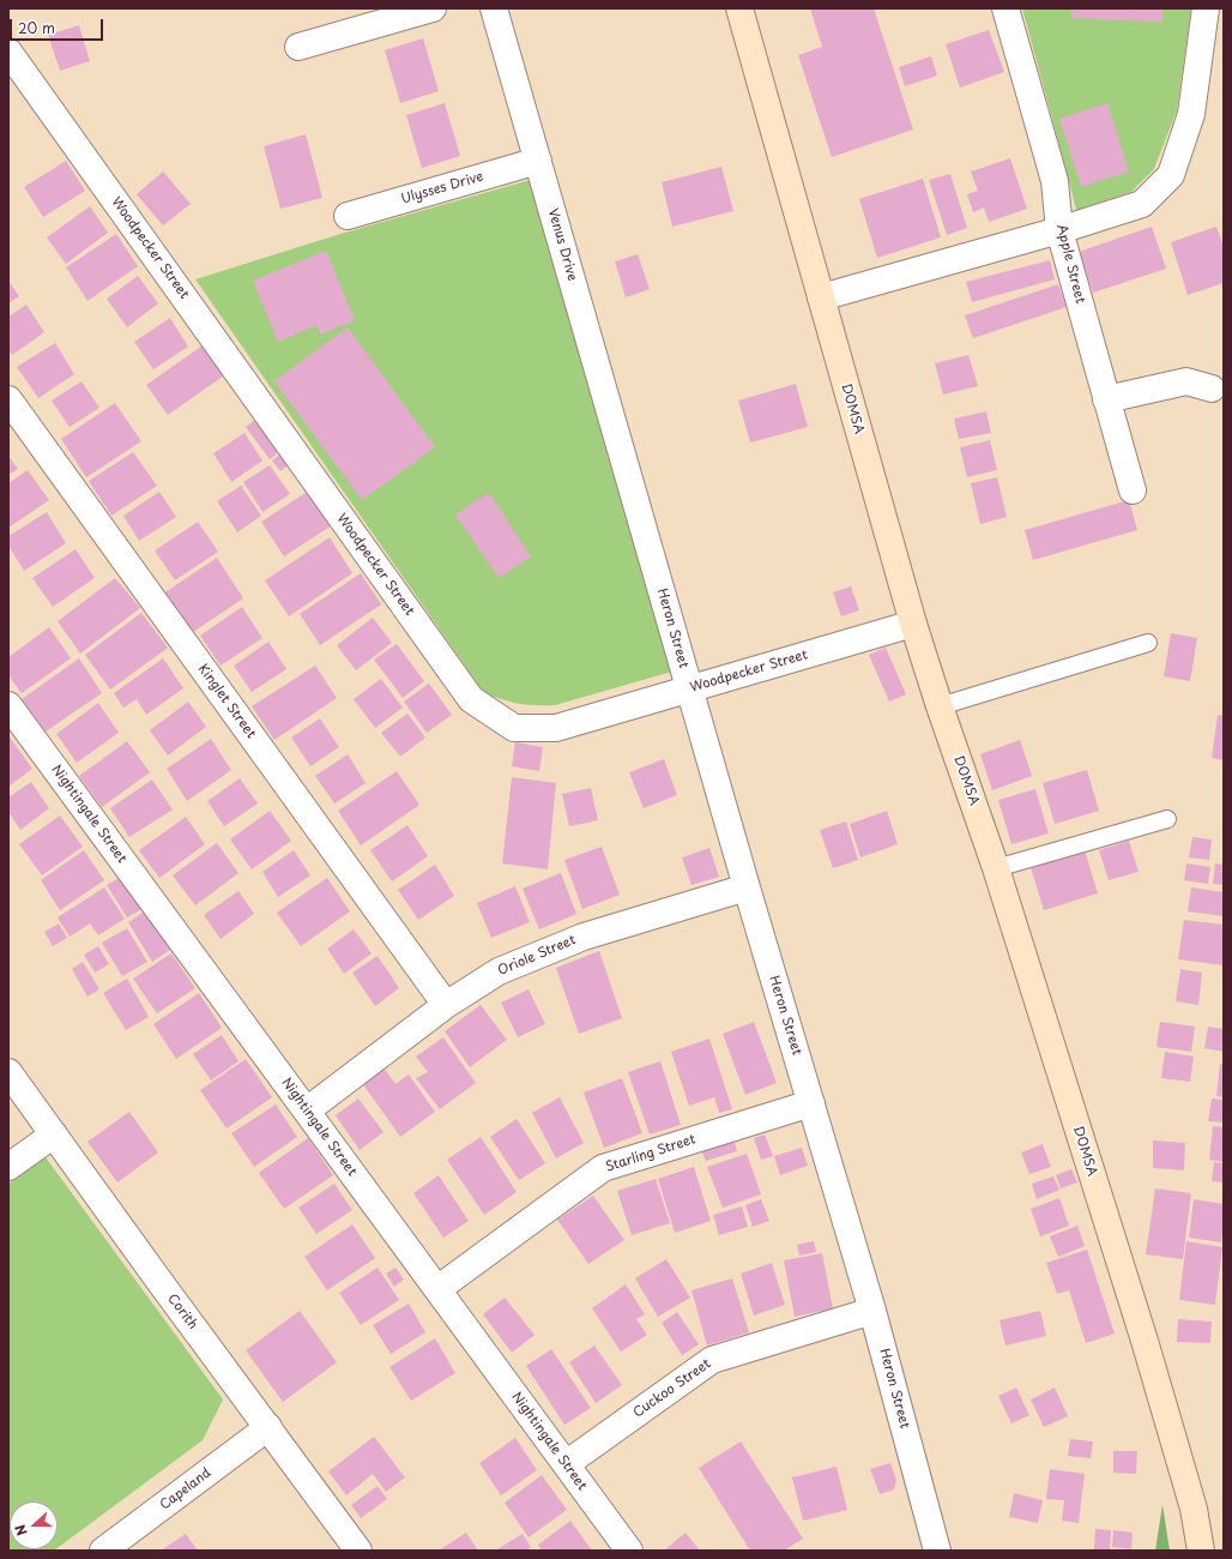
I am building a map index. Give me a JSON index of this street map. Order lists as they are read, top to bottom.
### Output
{
  "streets": {
    "main road": ["DOMSA"],
    "street": [
      "Ulysses Drive",
      "Venus Drive",
      "Woodpecker Street",
      "Apple Street",
      "Heron Street",
      "Kinglet Street",
      "Nightingale Street",
      "Oriole Street",
      "Starling Street",
      "Corith",
      "Cuckoo Street",
      "Capeland"
    ]
  },
  "crossings": [
    ["Ulysses Drive", "Venus Drive"],
    ["Venus Drive", "Heron Street"],
    ["Woodpecker Street", "DOMSA"],
    ["Woodpecker Street", "Heron Street"],
    ["Heron Street", "Oriole Street"],
    ["Heron Street", "Starling Street"],
    ["Heron Street", "Cuckoo Street"],
    ["Kinglet Street", "Oriole Street"],
    ["Nightingale Street", "Oriole Street"],
    ["Nightingale Street", "Starling Street"],
    ["Nightingale Street", "Cuckoo Street"],
    ["Corith", "Capeland"]
  ],
  "scale_bar": "20 m",
  "north": "left"
}
